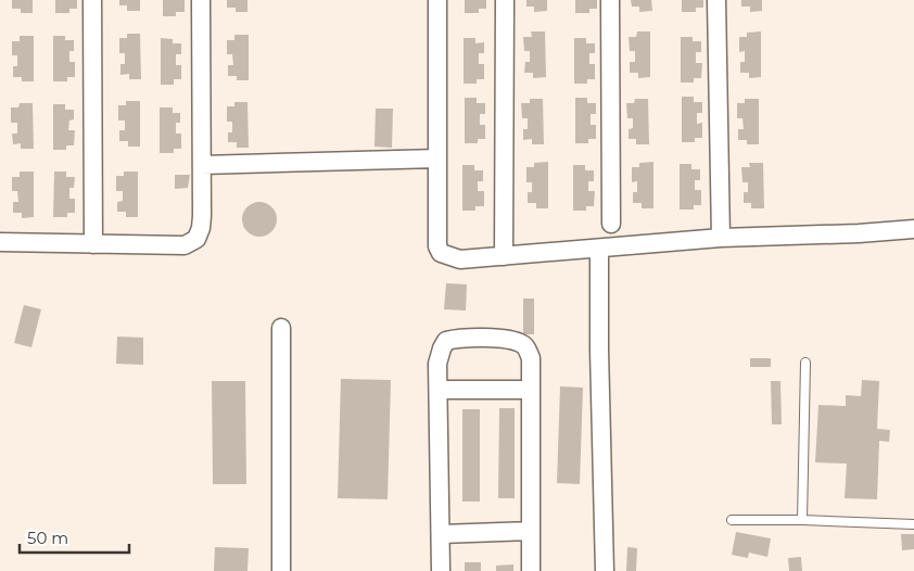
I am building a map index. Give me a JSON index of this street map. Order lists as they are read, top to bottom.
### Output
{
  "scale_bar": "50 m"
}
